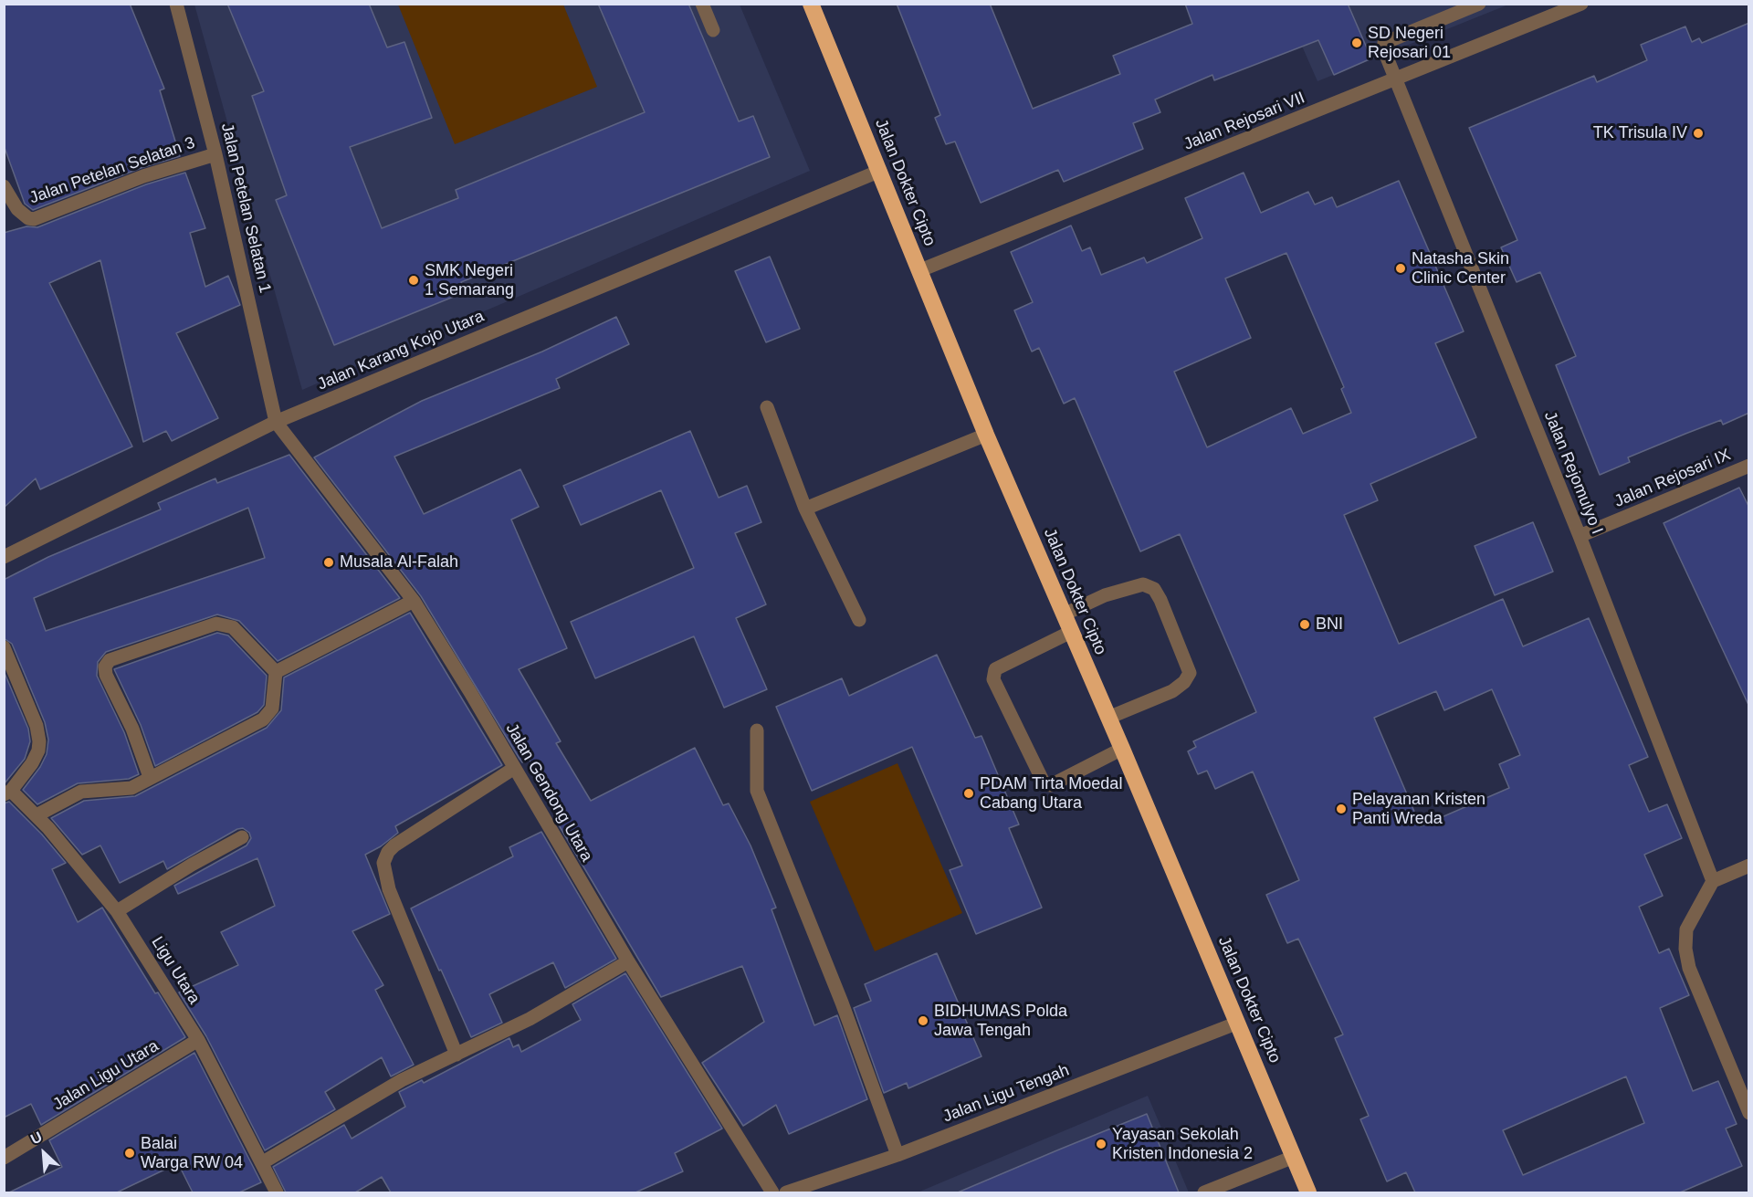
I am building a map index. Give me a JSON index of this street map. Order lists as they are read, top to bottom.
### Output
{
  "streets": {
    "highway": ["Jalan Dokter Cipto"],
    "street": [
      "Jalan Rejosari VII",
      "Jalan Petelan Selatan 3",
      "Jalan Petelan Selatan 1",
      "Jalan Karang Kojo Utara",
      "Jalan Rejomulyo I",
      "Jalan Rejosari IX",
      "Jalan Gendong Utara",
      "Ligu Utara",
      "Jalan Ligu Utara",
      "Jalan Ligu Tengah"
    ]
  },
  "crossings": [
    ["Jalan Rejosari VII", "Jalan Dokter Cipto"],
    ["Jalan Rejosari VII", "Jalan Rejomulyo I"],
    ["Jalan Petelan Selatan 3", "Jalan Petelan Selatan 1"],
    ["Jalan Dokter Cipto", "Jalan Karang Kojo Utara"],
    ["Jalan Dokter Cipto", "Jalan Ligu Tengah"],
    ["Jalan Petelan Selatan 1", "Jalan Karang Kojo Utara"],
    ["Jalan Petelan Selatan 1", "Jalan Gendong Utara"],
    ["Jalan Karang Kojo Utara", "Jalan Gendong Utara"],
    ["Jalan Rejomulyo I", "Jalan Rejosari IX"],
    ["Ligu Utara", "Jalan Ligu Utara"]
  ],
  "places": [
    "SD Negeri Rejosari 01",
    "TK Trisula IV",
    "Natasha Skin Clinic Center",
    "SMK Negeri 1 Semarang",
    "Musala Al-Falah",
    "BNI",
    "PDAM Tirta Moedal Cabang Utara",
    "Pelayanan Kristen Panti Wreda",
    "BIDHUMAS Polda Jawa Tengah",
    "Yayasan Sekolah Kristen Indonesia 2",
    "Balai Warga RW 04"
  ],
  "north": "top left"
}
